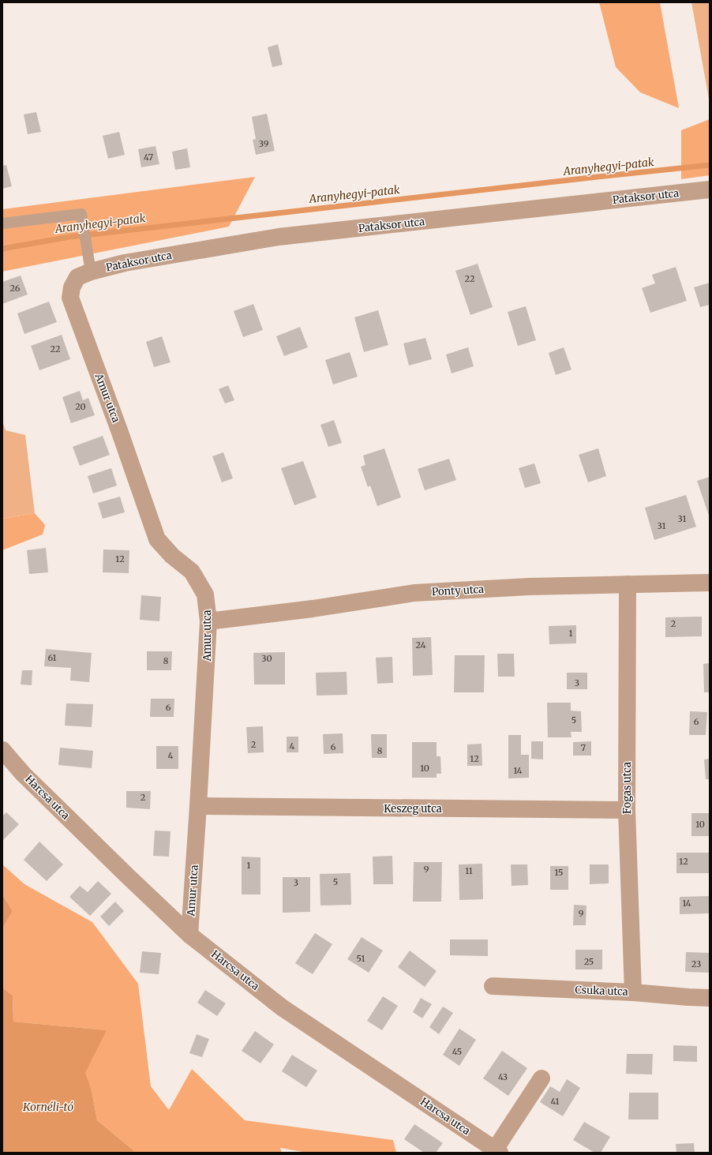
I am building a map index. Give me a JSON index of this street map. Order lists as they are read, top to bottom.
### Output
{
  "streets": {
    "street": [
      "Pataksor utca",
      "Amur utca",
      "Ponty utca",
      "Fogas utca",
      "Harcsa utca",
      "Keszeg utca",
      "Csuka utca"
    ]
  },
  "crossings": [
    ["Pataksor utca", "Amur utca"],
    ["Amur utca", "Ponty utca"],
    ["Amur utca", "Harcsa utca"],
    ["Amur utca", "Keszeg utca"],
    ["Ponty utca", "Fogas utca"],
    ["Fogas utca", "Keszeg utca"],
    ["Fogas utca", "Csuka utca"]
  ],
  "water": ["Aranyhegyi-patak", "Kornéli-tó"],
  "house_numbers": [
    "39",
    "47",
    "22",
    "26",
    "22",
    "20",
    "31",
    "31",
    "12",
    "2",
    "1",
    "24",
    "61",
    "30",
    "8",
    "3",
    "6",
    "5",
    "6",
    "2",
    "4",
    "6",
    "7",
    "8",
    "4",
    "12",
    "10",
    "14",
    "2",
    "10",
    "12",
    "1",
    "9",
    "11",
    "15",
    "5",
    "3",
    "14",
    "9",
    "51",
    "25",
    "23",
    "45",
    "43",
    "41"
  ]
}
